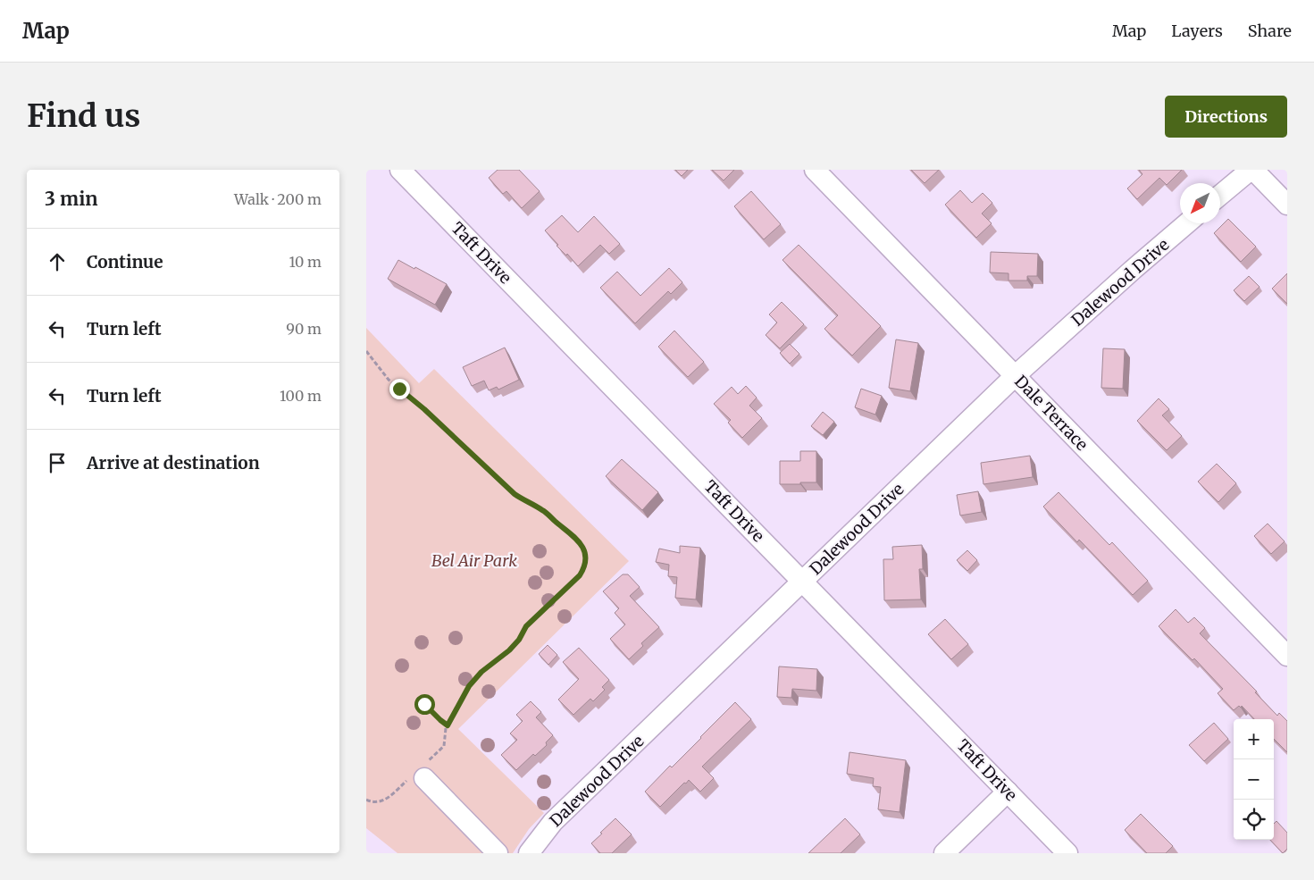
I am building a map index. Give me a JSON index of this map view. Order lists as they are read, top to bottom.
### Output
{
  "streets": {
    "street": ["Taft Drive", "Dalewood Drive", "Dale Terrace"]
  },
  "crossings": [
    ["Taft Drive", "Dalewood Drive"],
    ["Dalewood Drive", "Dale Terrace"]
  ],
  "parks": ["Bel Air Park"],
  "north": "bottom left",
  "page": {
    "header": "Map",
    "nav": ["Map", "Layers", "Share"],
    "buttons": "Directions",
    "title": "Find us",
    "heading": ["3 min", "Walk · 200 m"],
    "list": [
      ["Continue", "10 m"],
      ["Turn left", "90 m"],
      ["Turn left", "100 m"],
      "Arrive at destination"
    ],
    "map_buttons": ["+", "−"]
  }
}
